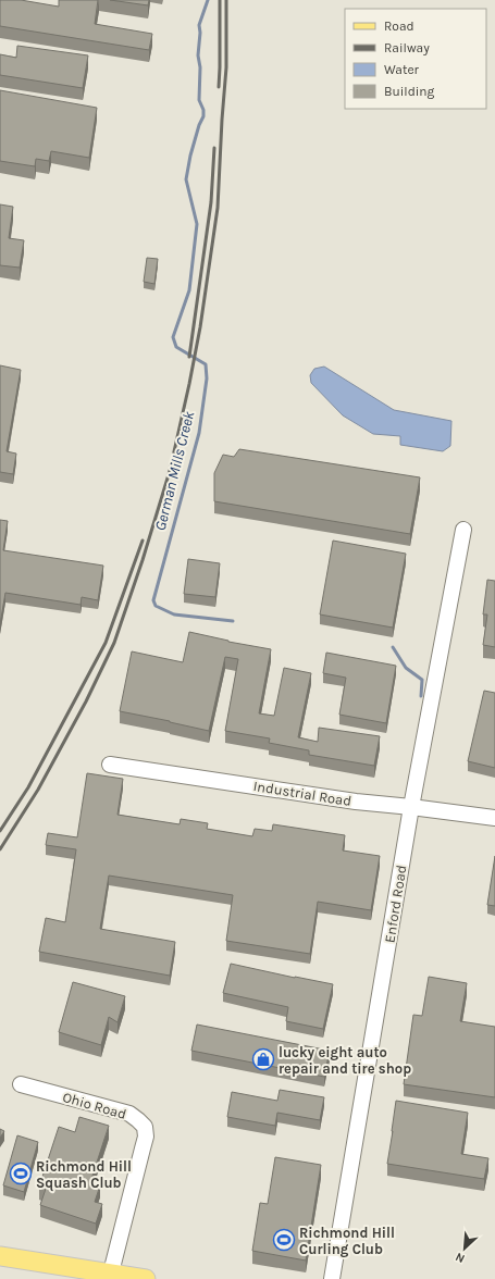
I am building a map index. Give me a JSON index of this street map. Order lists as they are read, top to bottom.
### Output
{
  "streets": {
    "street": ["Industrial Road", "Enford Road", "Ohio Road"]
  },
  "crossings": [
    ["Industrial Road", "Enford Road"]
  ],
  "water": ["German Mills Creek"],
  "places": {
    "shop": ["lucky eight auto repair and tire shop"],
    "sports": ["Richmond Hill Squash Club", "Richmond Hill Curling Club"]
  },
  "legend": [
    "Road",
    "Railway",
    "Water",
    "Building"
  ],
  "north": "bottom left"
}
